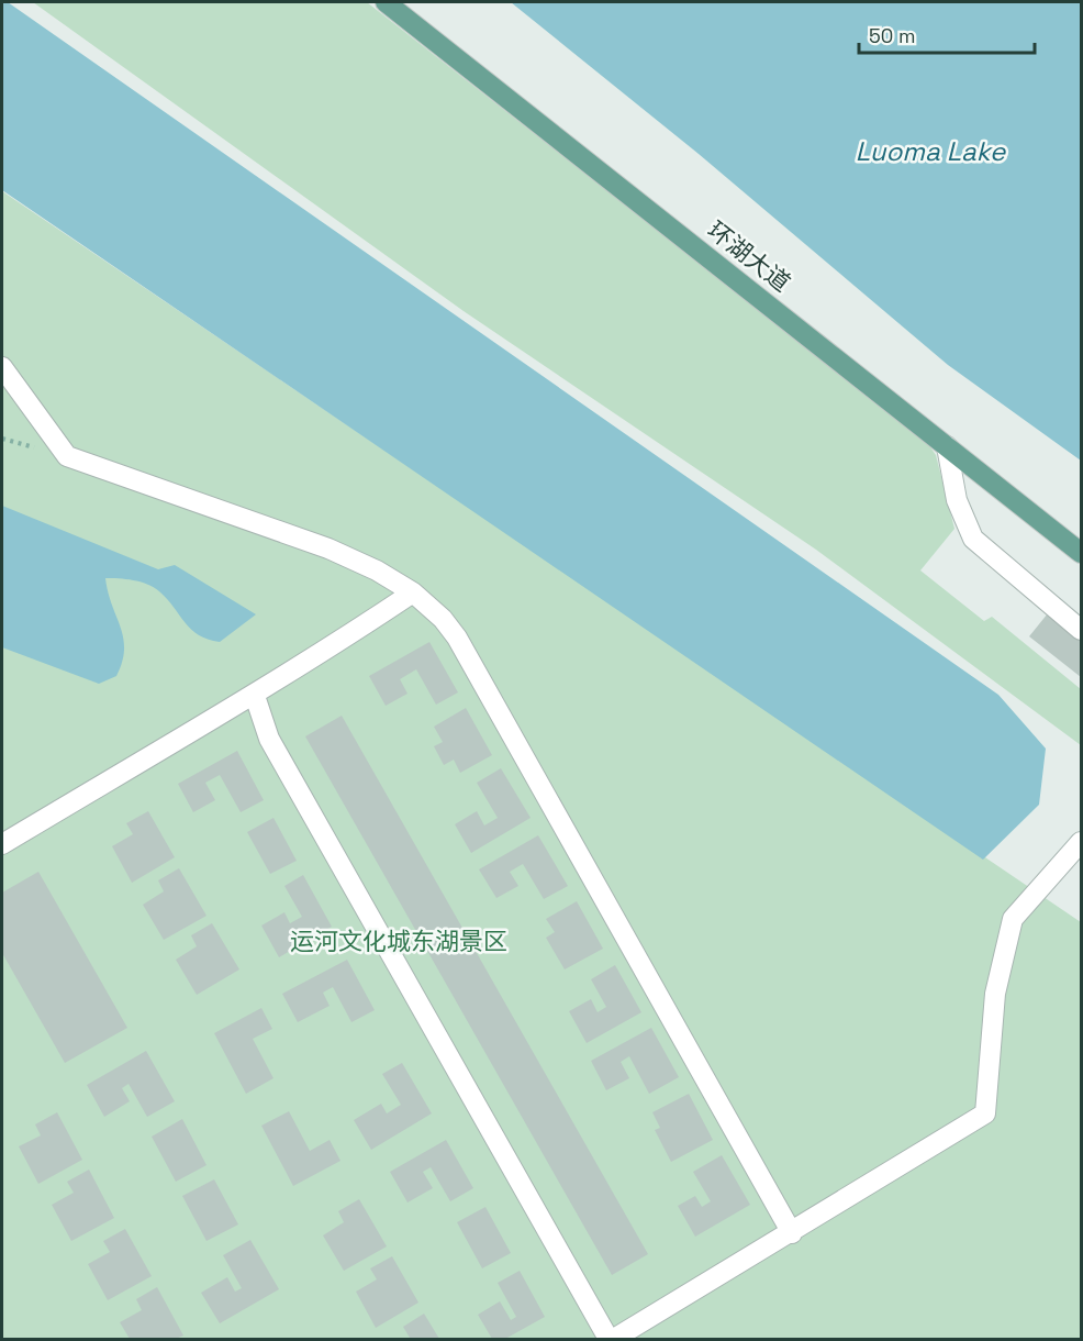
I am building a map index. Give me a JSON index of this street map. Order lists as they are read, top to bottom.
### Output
{
  "streets": {
    "main road": ["环湖大道"]
  },
  "water": ["Luoma Lake"],
  "parks": ["运河文化城东湖景区"],
  "scale_bar": "50 m"
}
